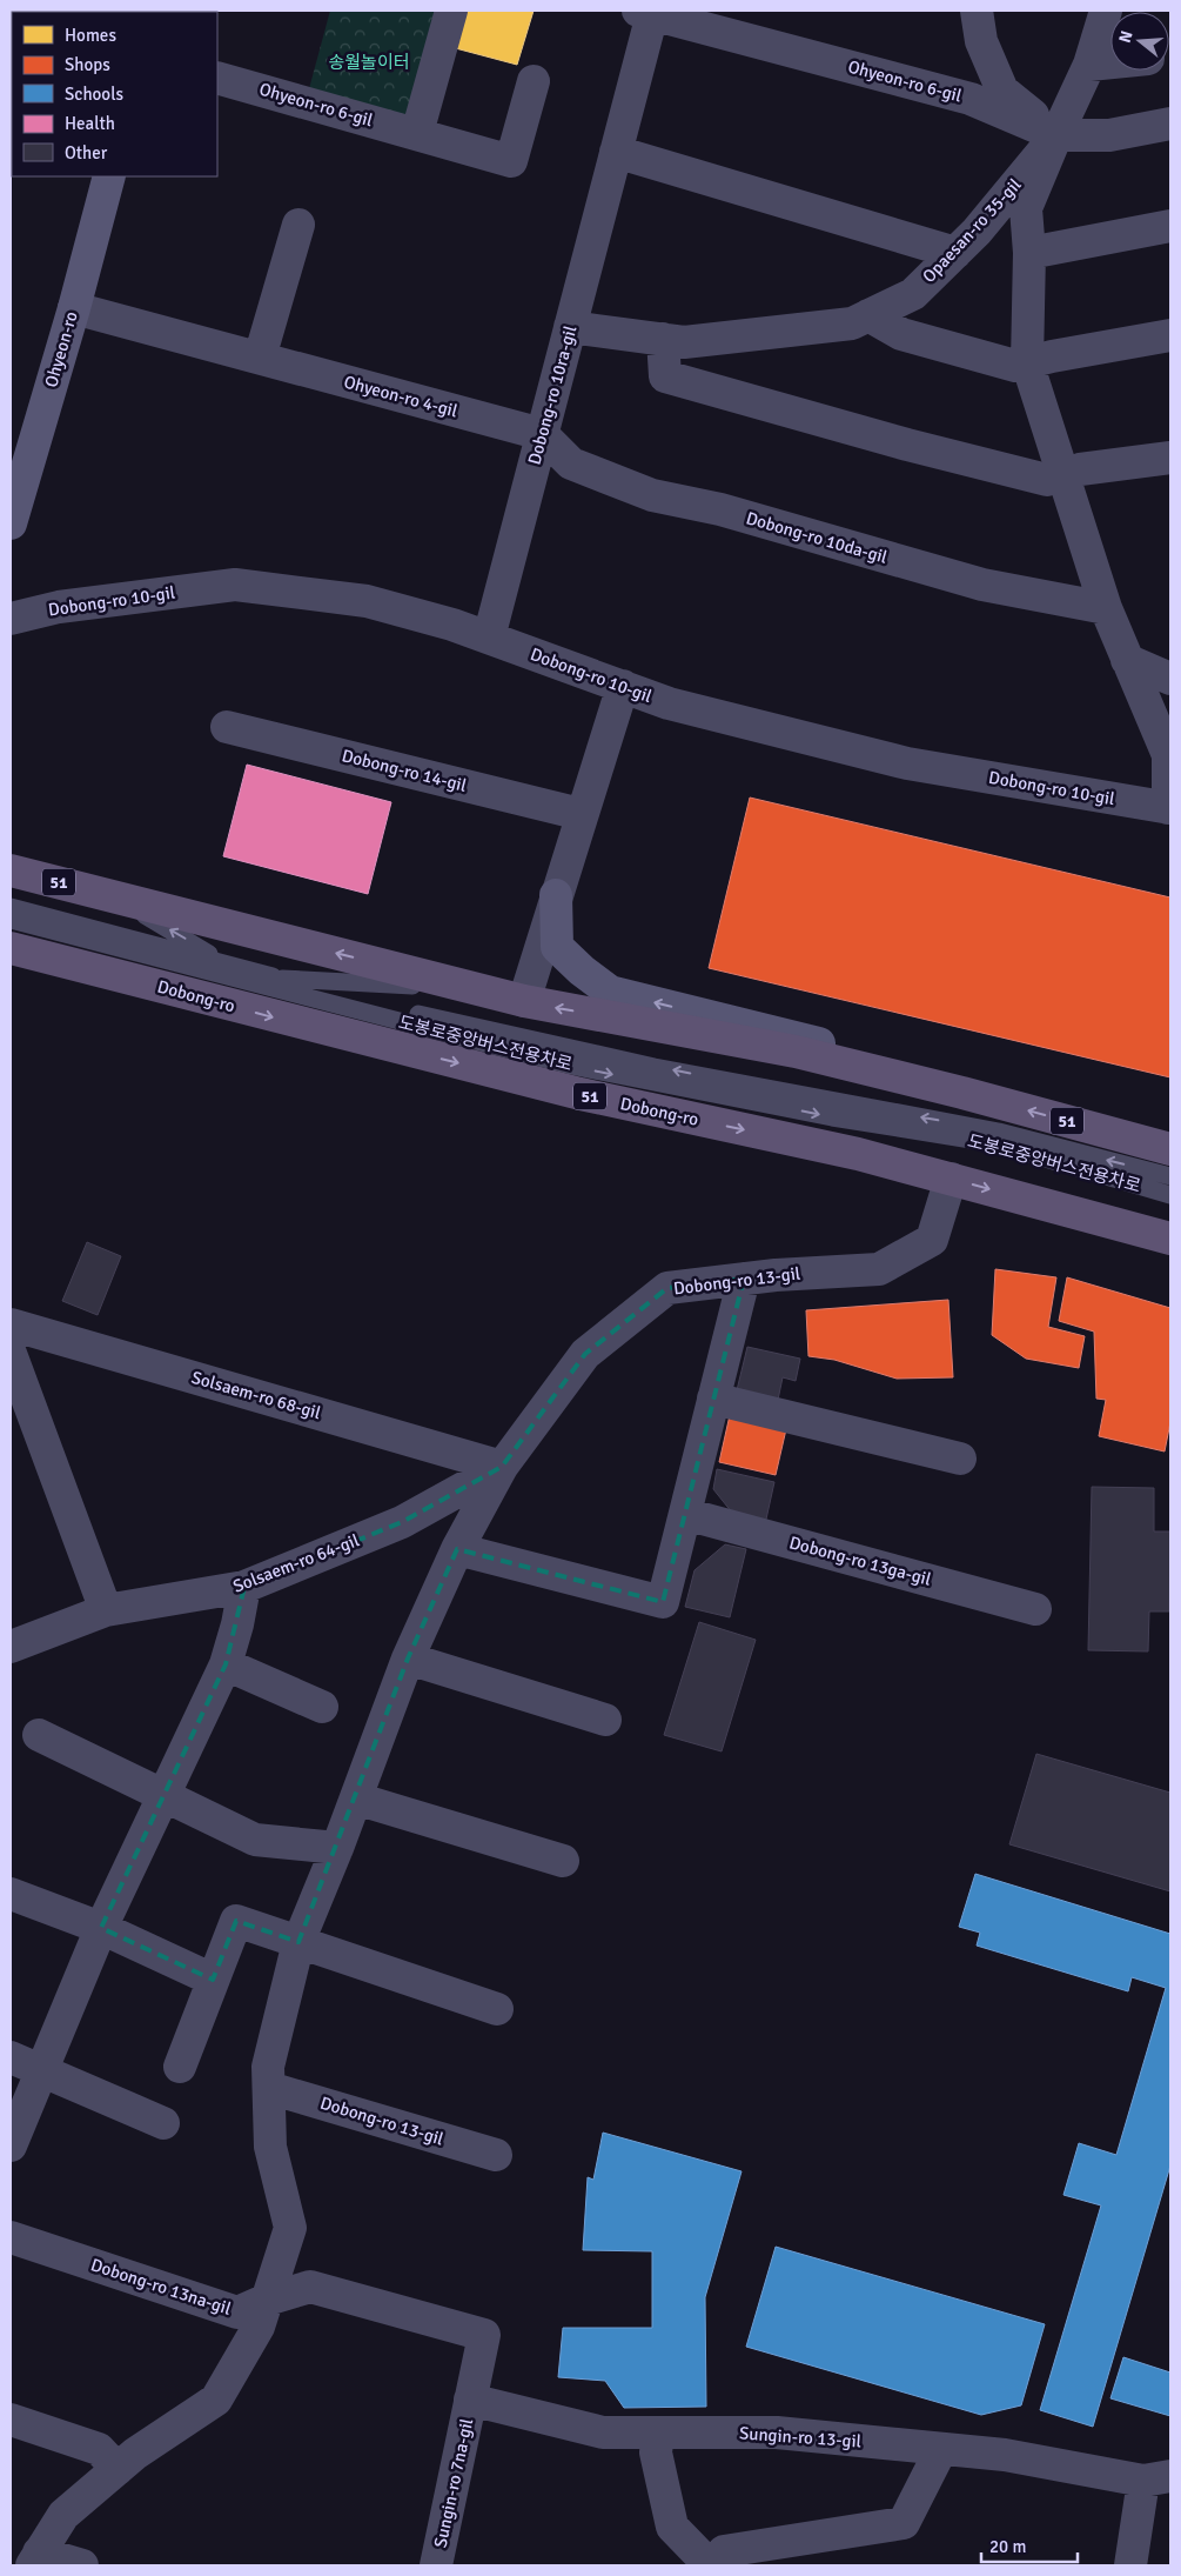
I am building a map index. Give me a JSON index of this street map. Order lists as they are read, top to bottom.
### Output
{
  "streets": {
    "main road": ["Ohyeon-ro", "51", "Dobong-ro"],
    "street": [
      "Ohyeon-ro 6-gil",
      "Opaesan-ro 35-gil",
      "Dobong-ro 10ra-gil",
      "Ohyeon-ro 4-gil",
      "Dobong-ro 10da-gil",
      "Dobong-ro 10-gil",
      "Dobong-ro 14-gil",
      "Dobong-ro 13-gil",
      "Solsaem-ro 68-gil",
      "Dobong-ro 13ga-gil",
      "Solsaem-ro 64-gil",
      "Dobong-ro 13na-gil",
      "Sungin-ro 13-gil",
      "Sungin-ro 7na-gil"
    ],
    "lane": ["도봉로중앙버스전용차로"]
  },
  "crossings": [
    ["Ohyeon-ro 6-gil", "Opaesan-ro 35-gil"],
    ["Ohyeon-ro 6-gil", "Dobong-ro 10ra-gil"],
    ["Opaesan-ro 35-gil", "Dobong-ro 10ra-gil"],
    ["Ohyeon-ro", "Ohyeon-ro 4-gil"],
    ["Dobong-ro 10ra-gil", "Ohyeon-ro 4-gil"],
    ["Dobong-ro 10ra-gil", "Dobong-ro 10da-gil"],
    ["Dobong-ro 10ra-gil", "Dobong-ro 10-gil"],
    ["Ohyeon-ro 4-gil", "Dobong-ro 10da-gil"],
    ["Dobong-ro", "도봉로중앙버스전용차로"],
    ["Dobong-ro", "Dobong-ro 13-gil"],
    ["Dobong-ro 13-gil", "Solsaem-ro 68-gil"],
    ["Dobong-ro 13-gil", "Solsaem-ro 64-gil"],
    ["Dobong-ro 13-gil", "Dobong-ro 13na-gil"],
    ["Solsaem-ro 68-gil", "Solsaem-ro 64-gil"],
    ["Dobong-ro 13na-gil", "Sungin-ro 13-gil"],
    ["Dobong-ro 13na-gil", "Sungin-ro 7na-gil"],
    ["Sungin-ro 13-gil", "Sungin-ro 7na-gil"]
  ],
  "parks": ["송월놀이터"],
  "legend": [
    "Homes",
    "Shops",
    "Schools",
    "Health",
    "Other"
  ],
  "scale_bar": "20 m",
  "north": "left"
}
